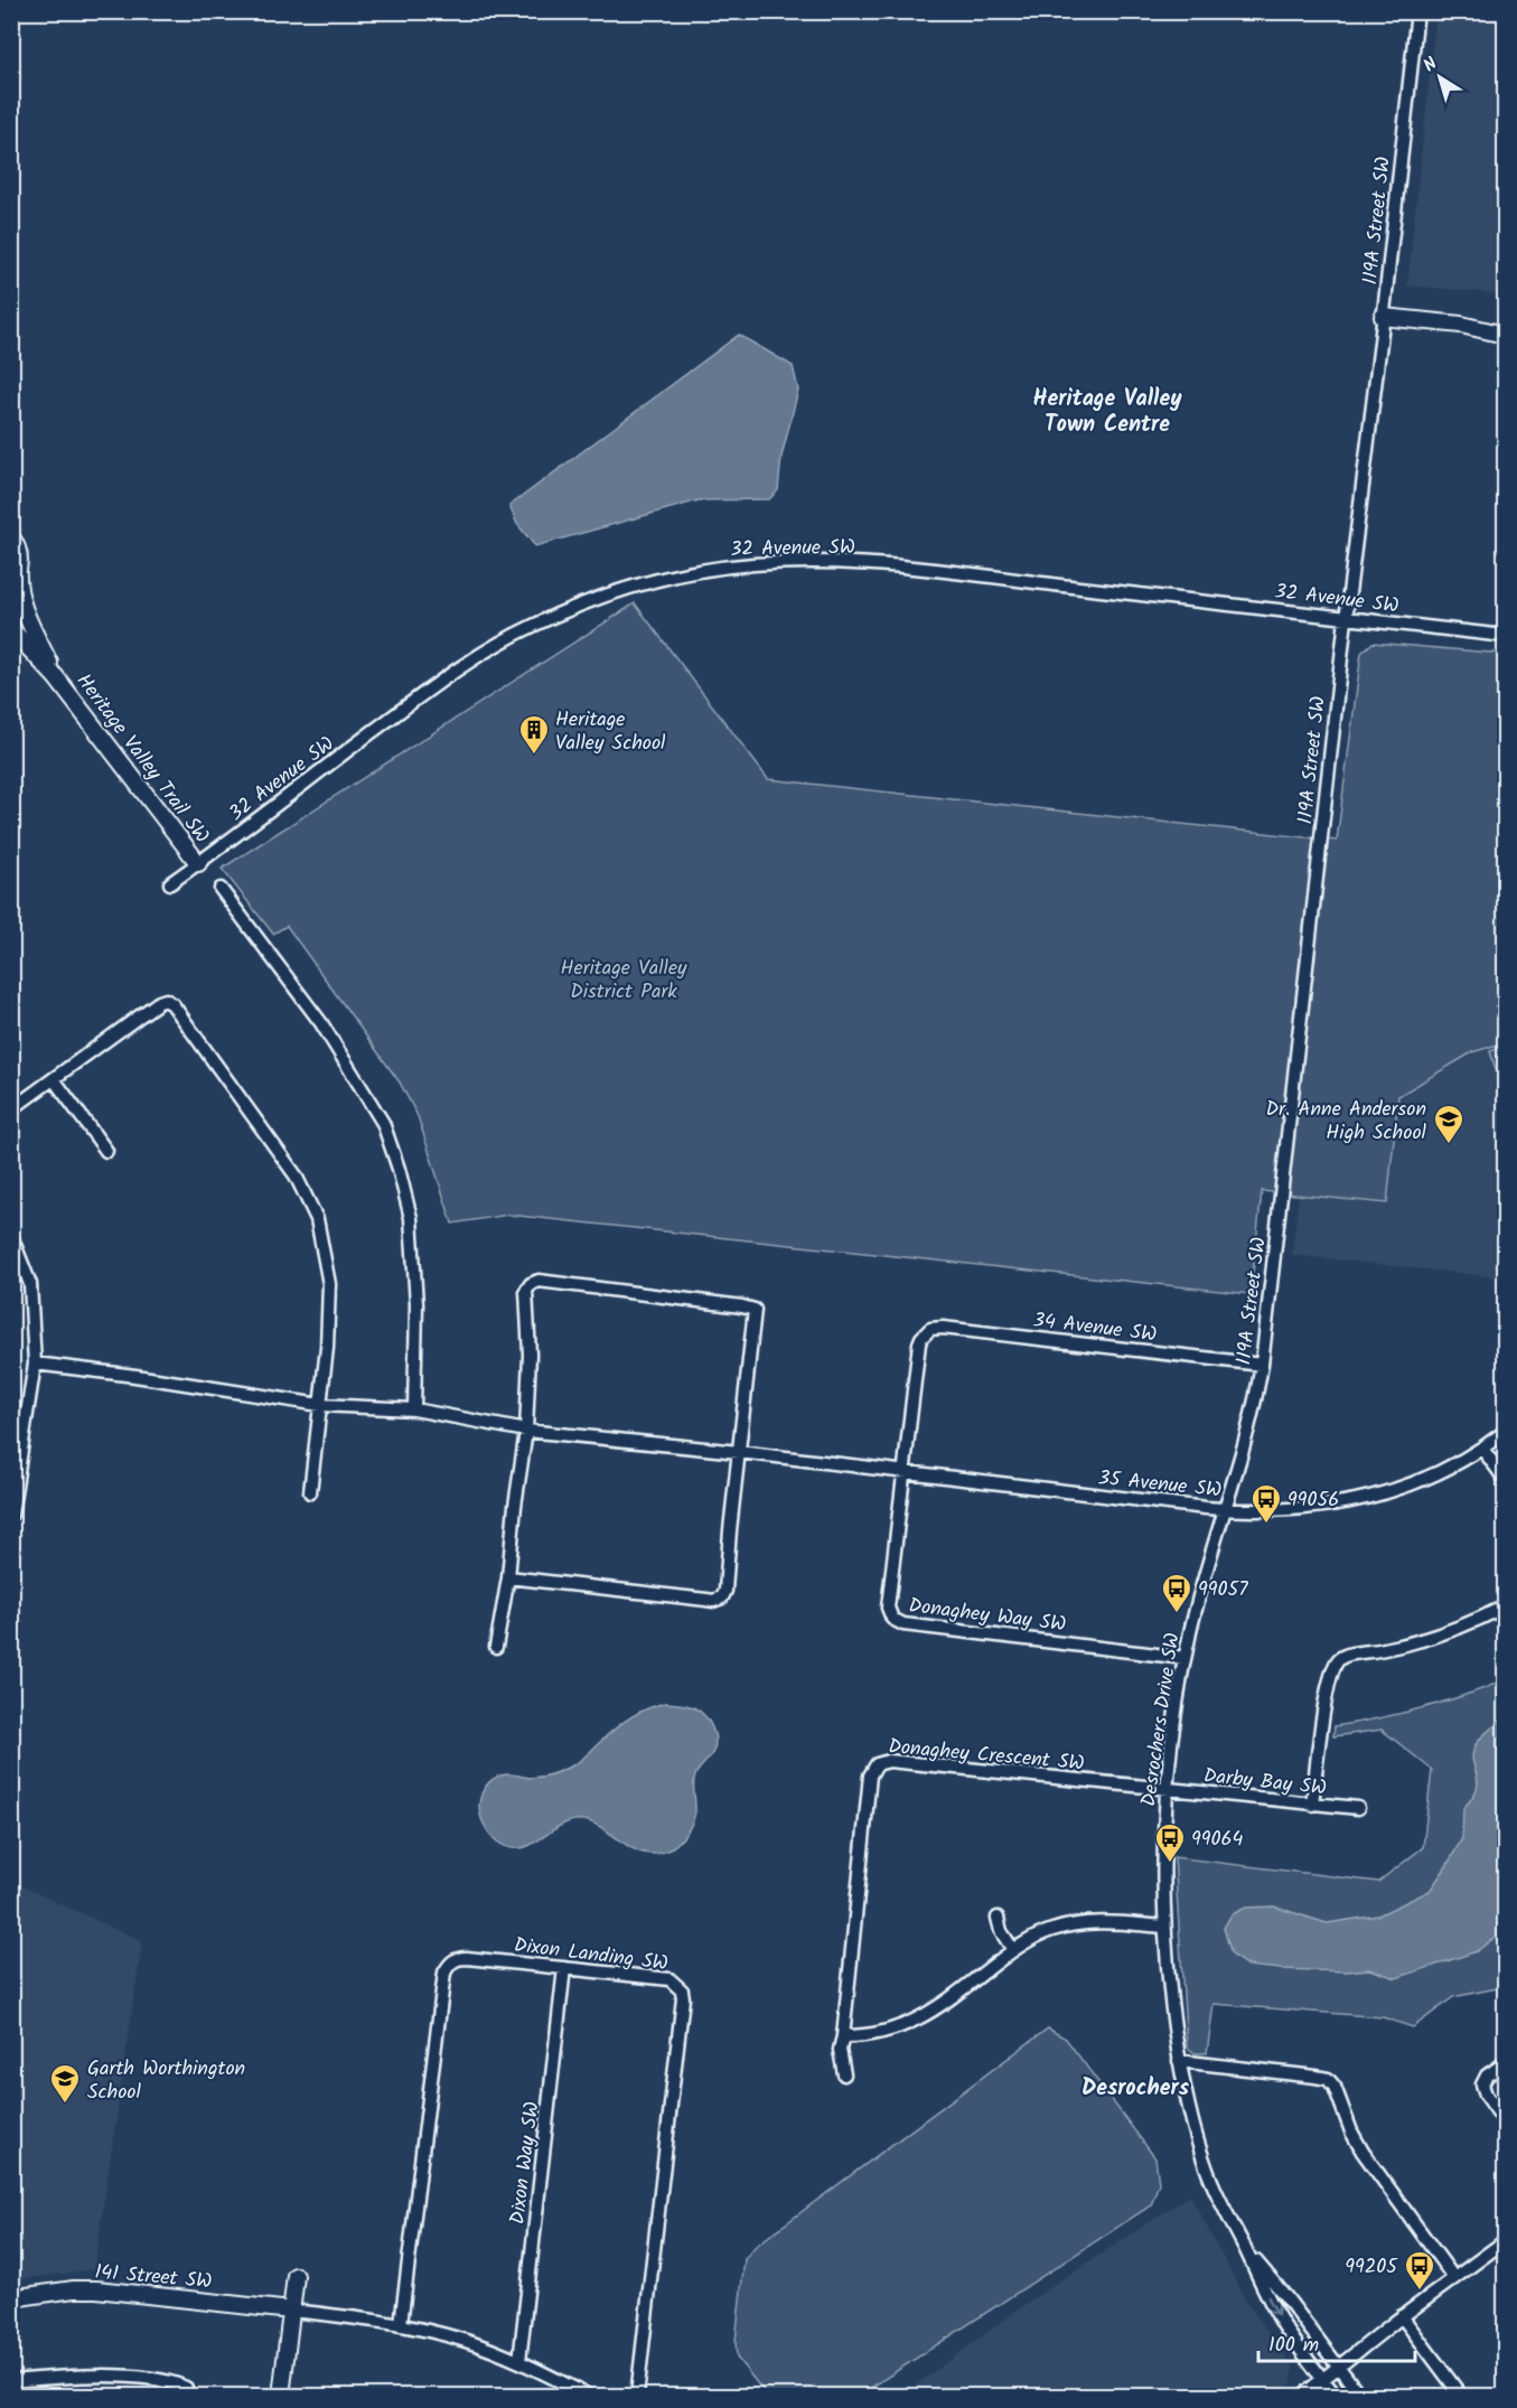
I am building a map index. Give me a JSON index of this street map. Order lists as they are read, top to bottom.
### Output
{
  "streets": {
    "main road": ["Heritage Valley Trail SW", "141 Street SW"],
    "street": [
      "119A Street SW",
      "32 Avenue SW",
      "34 Avenue SW",
      "35 Avenue SW",
      "Donaghey Way SW",
      "Desrochers Drive SW",
      "Donaghey Crescent SW",
      "Darby Bay SW",
      "Dixon Landing SW",
      "Dixon Way SW"
    ]
  },
  "crossings": [
    ["119A Street SW", "32 Avenue SW"],
    ["119A Street SW", "34 Avenue SW"],
    ["119A Street SW", "35 Avenue SW"],
    ["119A Street SW", "Desrochers Drive SW"],
    ["32 Avenue SW", "Heritage Valley Trail SW"],
    ["34 Avenue SW", "35 Avenue SW"],
    ["34 Avenue SW", "Donaghey Way SW"],
    ["35 Avenue SW", "Donaghey Way SW"],
    ["35 Avenue SW", "Desrochers Drive SW"],
    ["Donaghey Way SW", "Desrochers Drive SW"],
    ["Desrochers Drive SW", "Donaghey Crescent SW"],
    ["Desrochers Drive SW", "Darby Bay SW"],
    ["Donaghey Crescent SW", "Darby Bay SW"],
    ["Dixon Landing SW", "Dixon Way SW"]
  ],
  "districts": ["Heritage Valley Town Centre", "Desrochers"],
  "parks": ["Heritage Valley District Park"],
  "places": {
    "building": ["Heritage Valley School"],
    "school or university": ["Dr. Anne Anderson High School", "Garth Worthington School"],
    "bus stop": [
      "99056",
      "99057",
      "99064",
      "99205"
    ]
  },
  "scale_bar": "100 m",
  "north": "top left"
}
